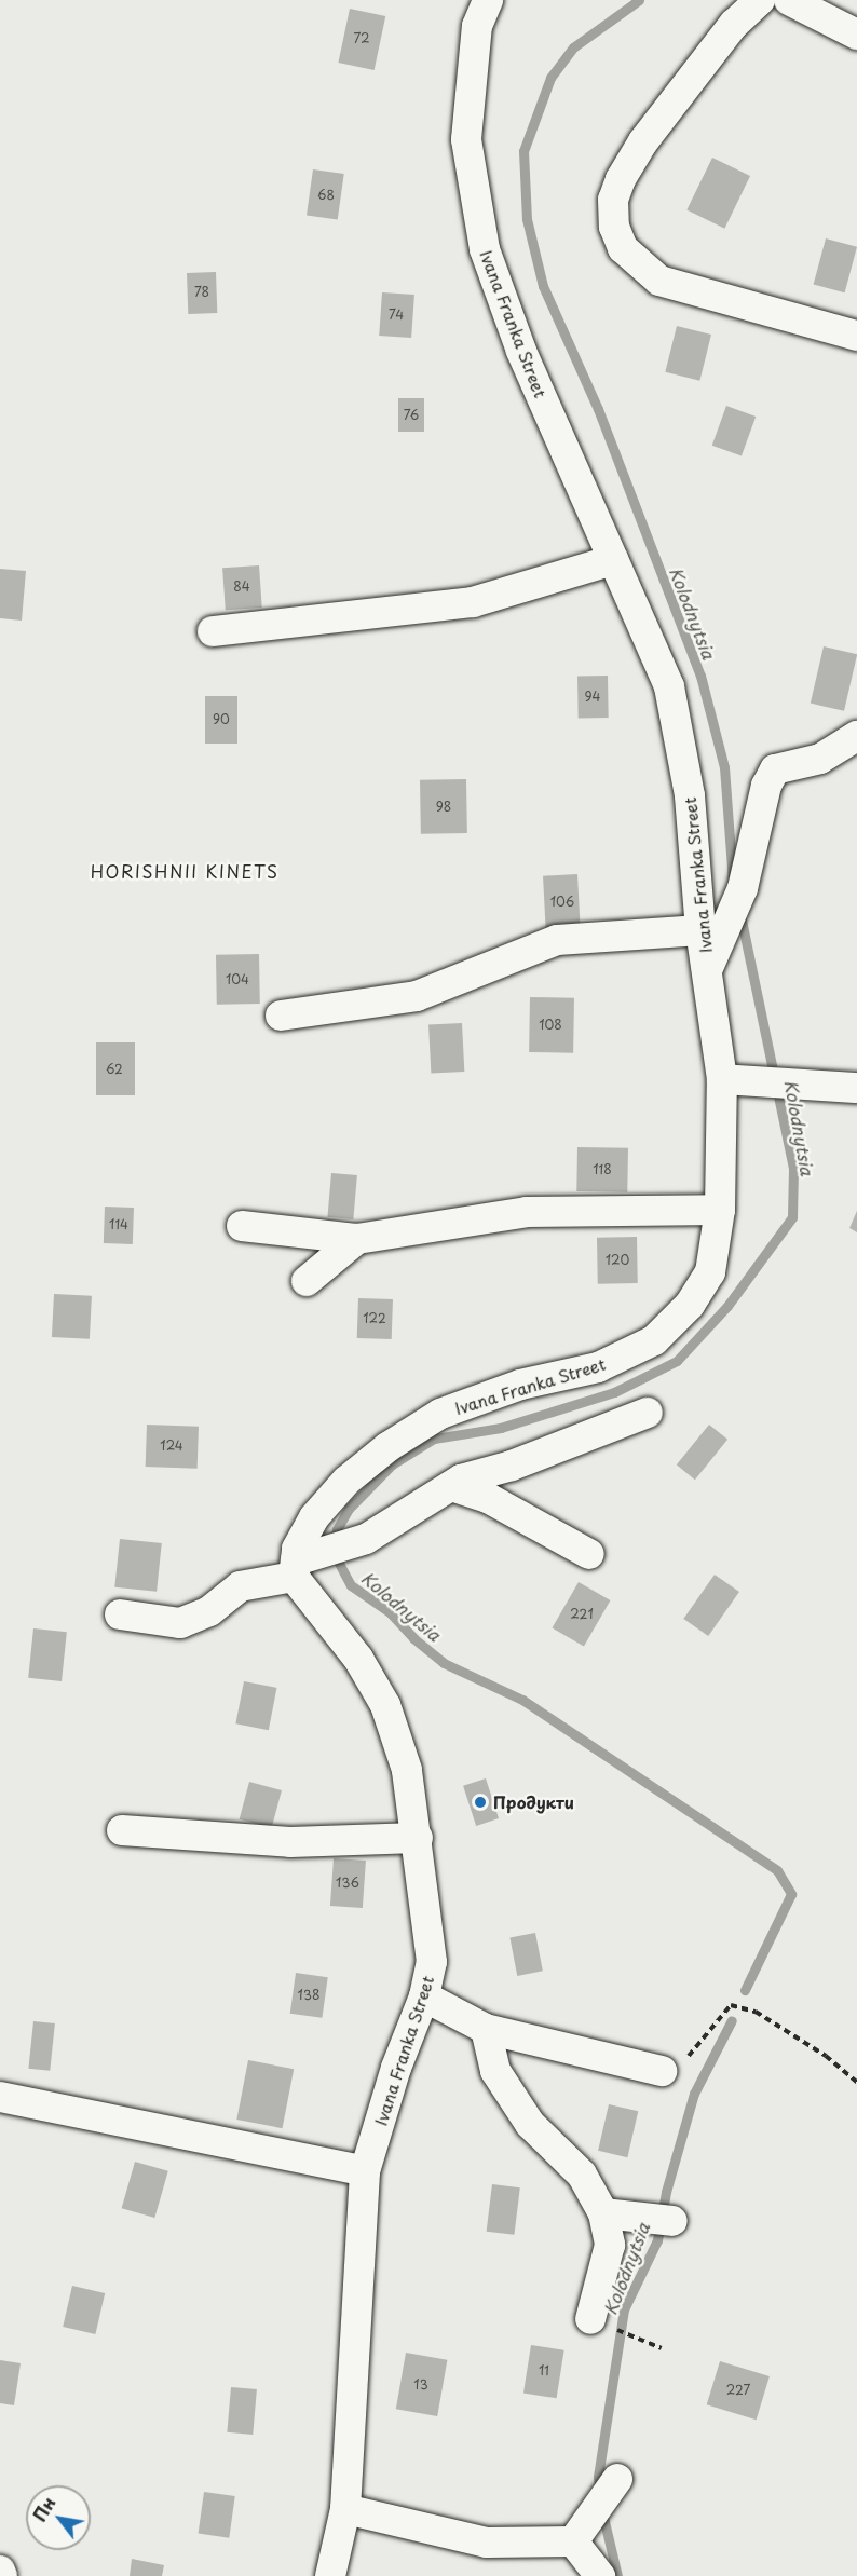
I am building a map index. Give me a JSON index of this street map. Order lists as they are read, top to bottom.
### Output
{
  "streets": {
    "street": ["Ivana Franka Street"]
  },
  "districts": ["HORISHNII KINETS"],
  "water": ["Kolodnytsia"],
  "places": ["Продукти"],
  "house_numbers": [
    "72",
    "68",
    "78",
    "74",
    "76",
    "84",
    "94",
    "90",
    "98",
    "106",
    "104",
    "108",
    "62",
    "118",
    "114",
    "120",
    "122",
    "124",
    "221",
    "136",
    "138",
    "11",
    "13",
    "227"
  ],
  "north": "top left"
}
